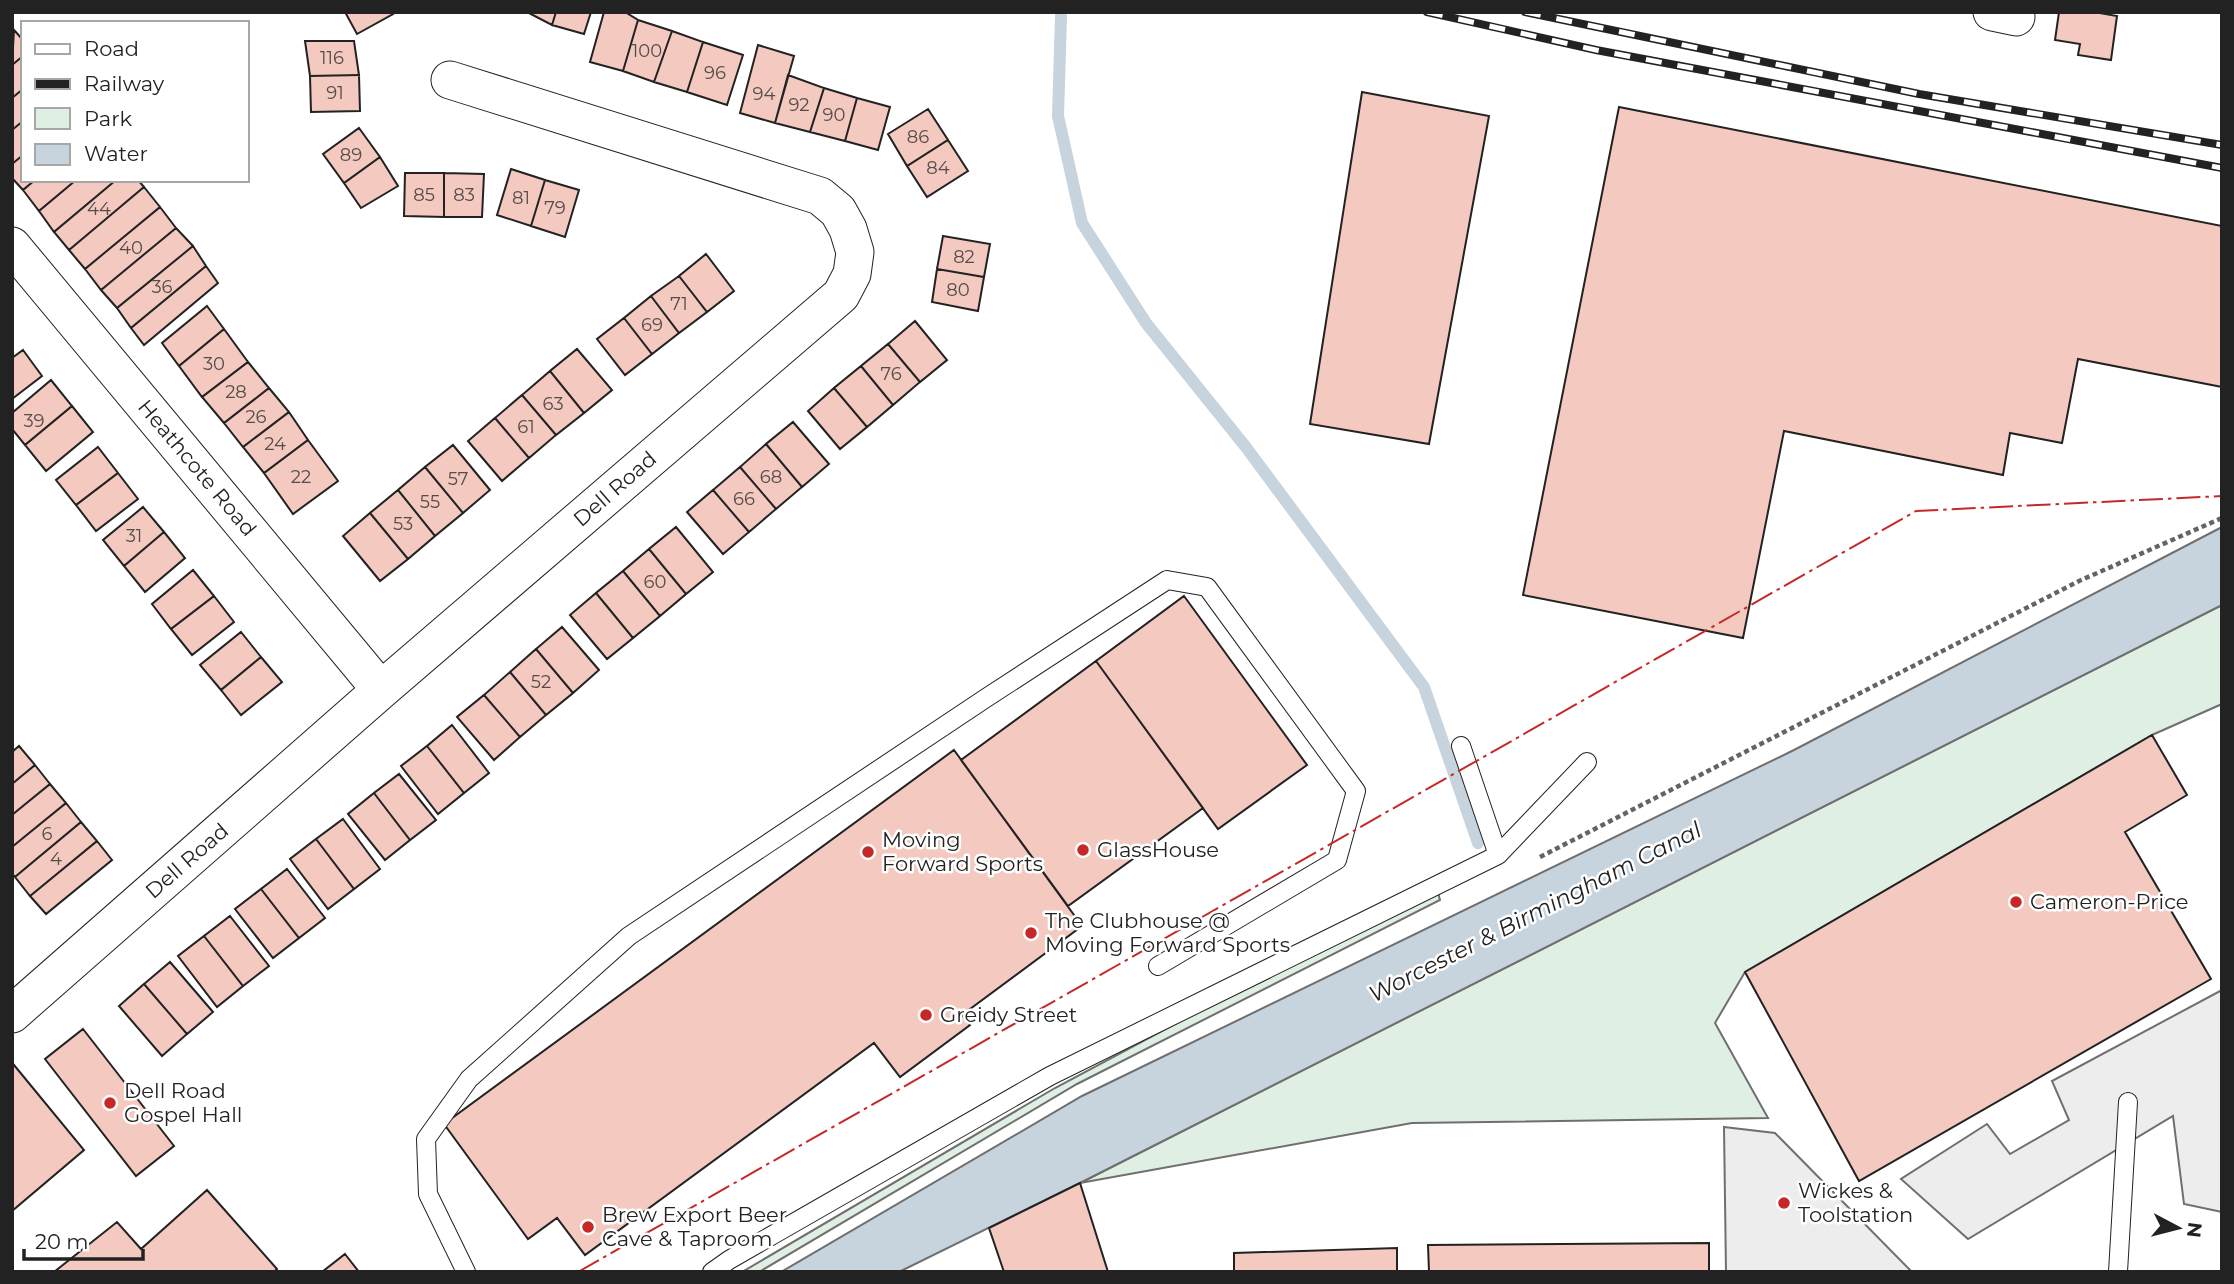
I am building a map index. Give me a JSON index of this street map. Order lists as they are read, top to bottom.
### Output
{
  "streets": {
    "street": ["Heathcote Road", "Dell Road"]
  },
  "crossings": [
    ["Heathcote Road", "Dell Road"]
  ],
  "water": ["Worcester & Birmingham Canal"],
  "places": [
    "GlassHouse",
    "Moving Forward Sports",
    "Cameron-Price",
    "The Clubhouse @ Moving Forward Sports",
    "Greidy Street",
    "Dell Road Gospel Hall",
    "Wickes & Toolstation",
    "Brew Export Beer Cave & Taproom"
  ],
  "house_numbers": [
    "100",
    "116",
    "96",
    "91",
    "94",
    "92",
    "90",
    "86",
    "89",
    "84",
    "85",
    "83",
    "81",
    "79",
    "44",
    "40",
    "82",
    "36",
    "80",
    "71",
    "69",
    "30",
    "76",
    "28",
    "63",
    "26",
    "39",
    "61",
    "24",
    "22",
    "68",
    "57",
    "66",
    "55",
    "53",
    "31",
    "60",
    "52",
    "6",
    "4"
  ],
  "legend": [
    "Road",
    "Railway",
    "Park",
    "Water"
  ],
  "scale_bar": "20 m",
  "north": "right"
}
